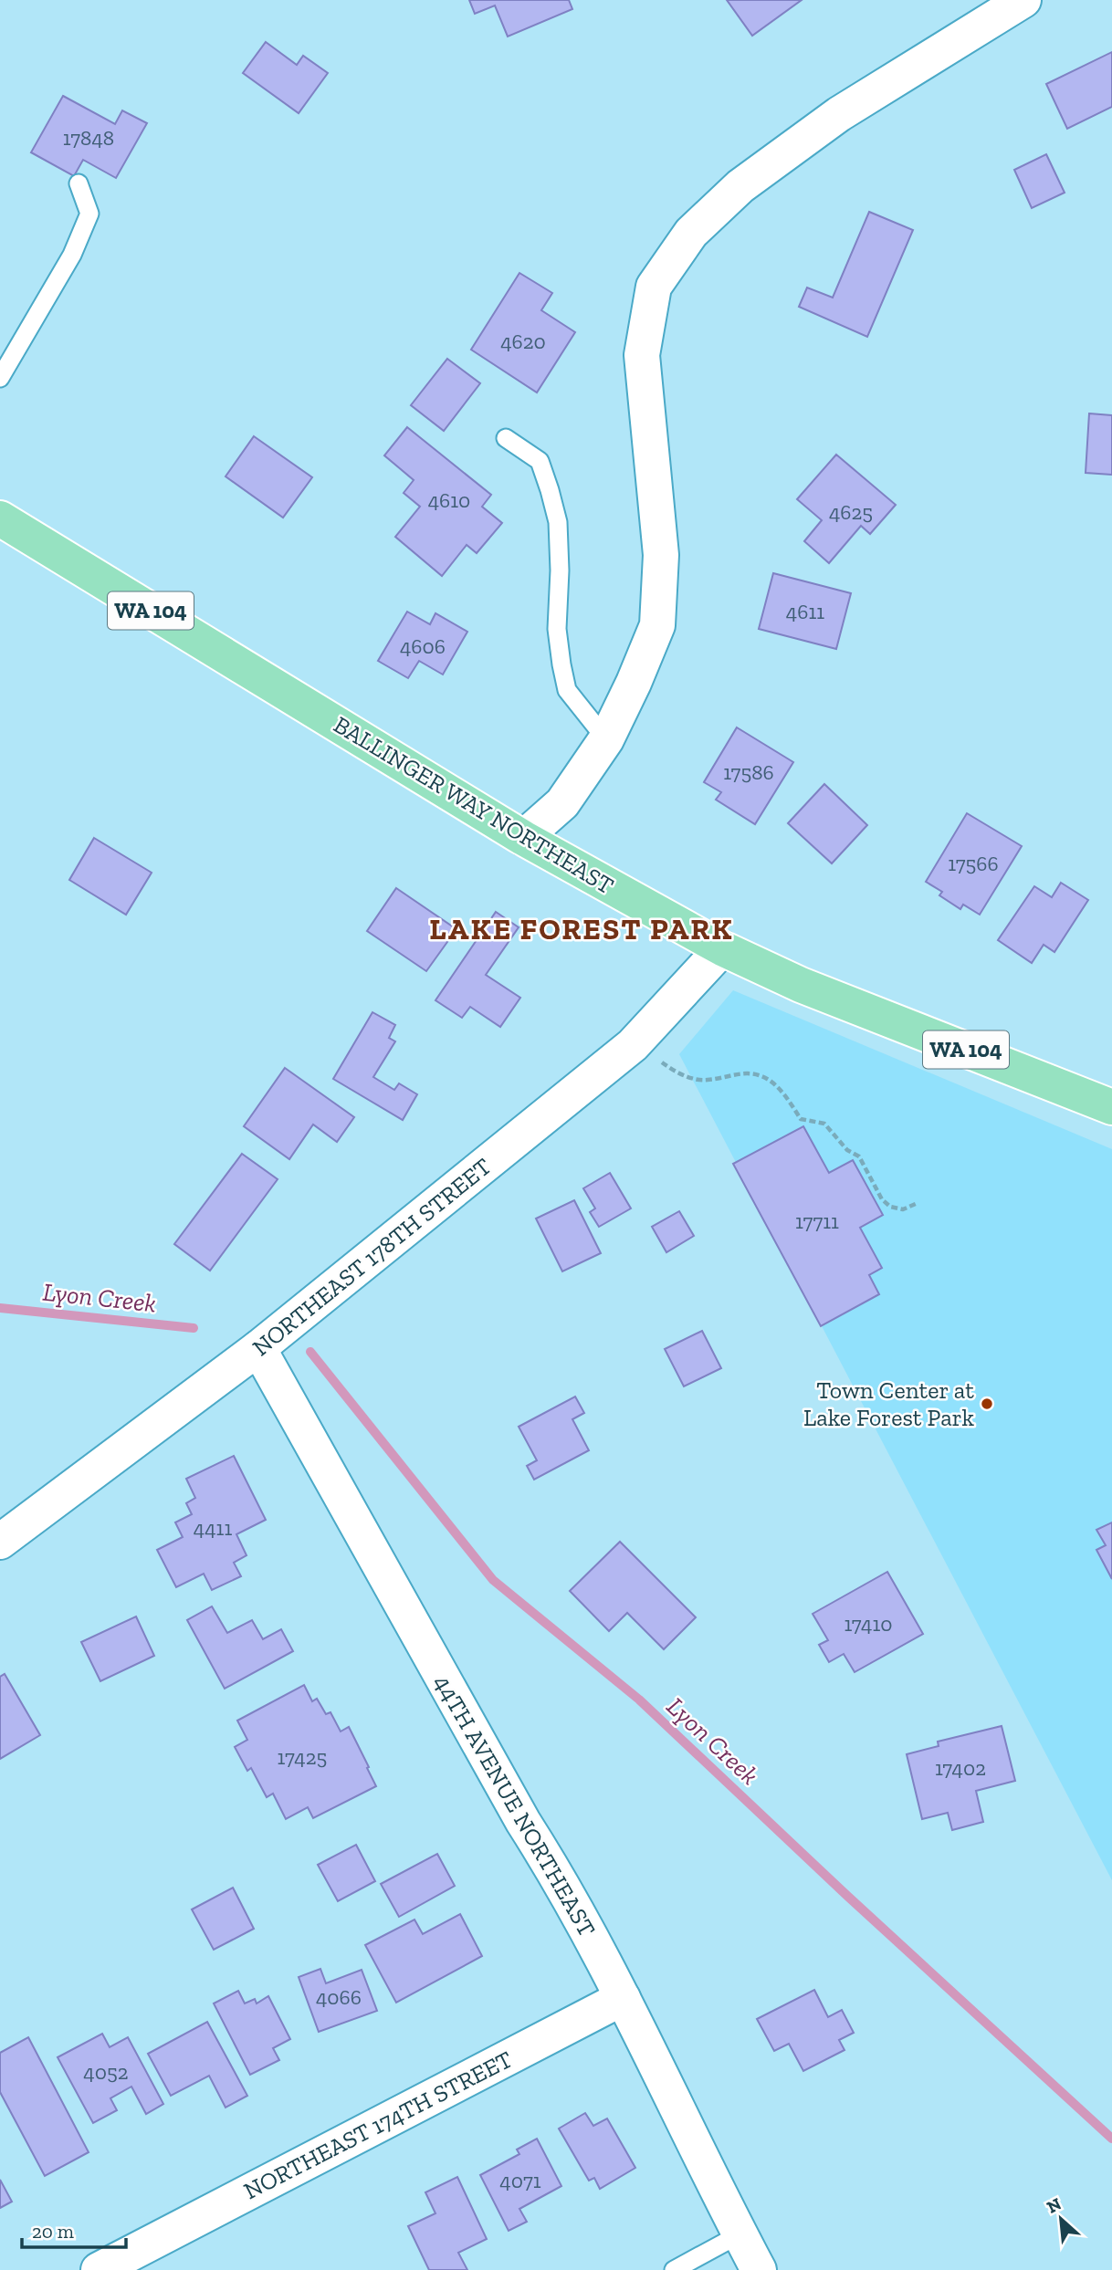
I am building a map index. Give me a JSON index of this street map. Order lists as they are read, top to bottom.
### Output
{
  "streets": {
    "main road": ["WA 104", "BALLINGER WAY NORTHEAST"],
    "street": ["NORTHEAST 178TH STREET", "44TH AVENUE NORTHEAST", "NORTHEAST 174TH STREET"]
  },
  "crossings": [
    ["BALLINGER WAY NORTHEAST", "NORTHEAST 178TH STREET"],
    ["NORTHEAST 178TH STREET", "44TH AVENUE NORTHEAST"],
    ["44TH AVENUE NORTHEAST", "NORTHEAST 174TH STREET"]
  ],
  "districts": ["LAKE FOREST PARK"],
  "water": ["Lyon Creek"],
  "places": ["Town Center at Lake Forest Park"],
  "house_numbers": [
    "17848",
    "4620",
    "4610",
    "4625",
    "4611",
    "4606",
    "17586",
    "17566",
    "17711",
    "4411",
    "17410",
    "17425",
    "17402",
    "4066",
    "4052",
    "4071"
  ],
  "scale_bar": "20 m",
  "north": "top left"
}
